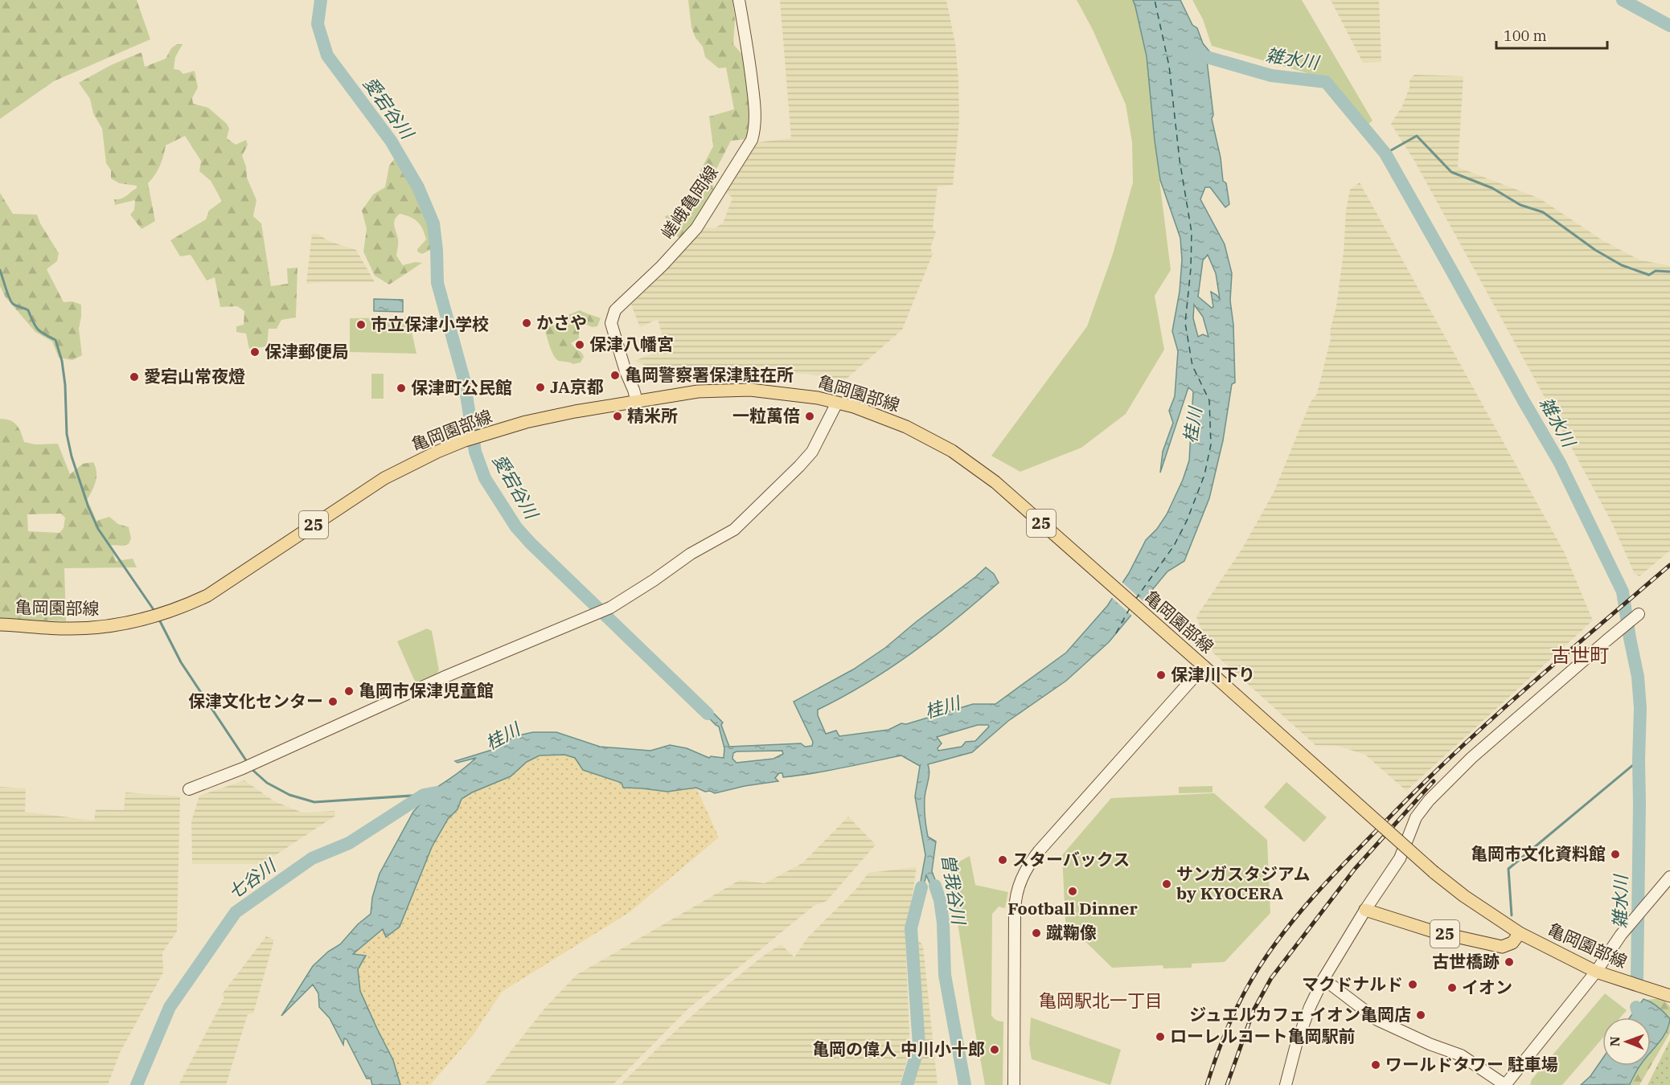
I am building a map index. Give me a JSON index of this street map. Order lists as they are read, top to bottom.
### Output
{
  "streets": {
    "main road": ["亀岡園部線", "25"],
    "street": ["嵯峨亀岡線"]
  },
  "crossings": [
    ["嵯峨亀岡線", "亀岡園部線"]
  ],
  "districts": ["古世町", "亀岡駅北一丁目"],
  "water": [
    "雑水川",
    "愛宕谷川",
    "桂川",
    "七谷川",
    "曽我谷川"
  ],
  "places": [
    "かさや",
    "市立保津小学校",
    "保津八幡宮",
    "保津郵便局",
    "亀岡警察署保津駐在所",
    "愛宕山常夜燈",
    "JA京都",
    "保津町公民館",
    "精米所",
    "一粒萬倍",
    "保津川下り",
    "亀岡市保津児童館",
    "保津文化センター",
    "亀岡市文化資料館",
    "スターバックス",
    "サンガスタジアム by KYOCERA",
    "Football Dinner",
    "蹴鞠像",
    "古世橋跡",
    "マクドナルド",
    "イオン",
    "ジュエルカフェ イオン亀岡店",
    "ローレルコート亀岡駅前",
    "亀岡の偉人 中川小十郎",
    "ワールドタワー 駐車場"
  ],
  "scale_bar": "100 m",
  "north": "left"
}
